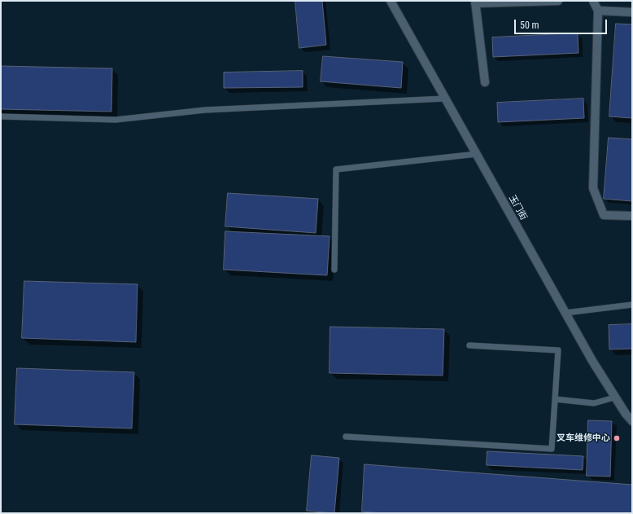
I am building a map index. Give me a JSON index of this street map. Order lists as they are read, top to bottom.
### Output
{
  "streets": {
    "street": ["玉门街"]
  },
  "places": ["叉车维修中心"],
  "scale_bar": "50 m"
}
